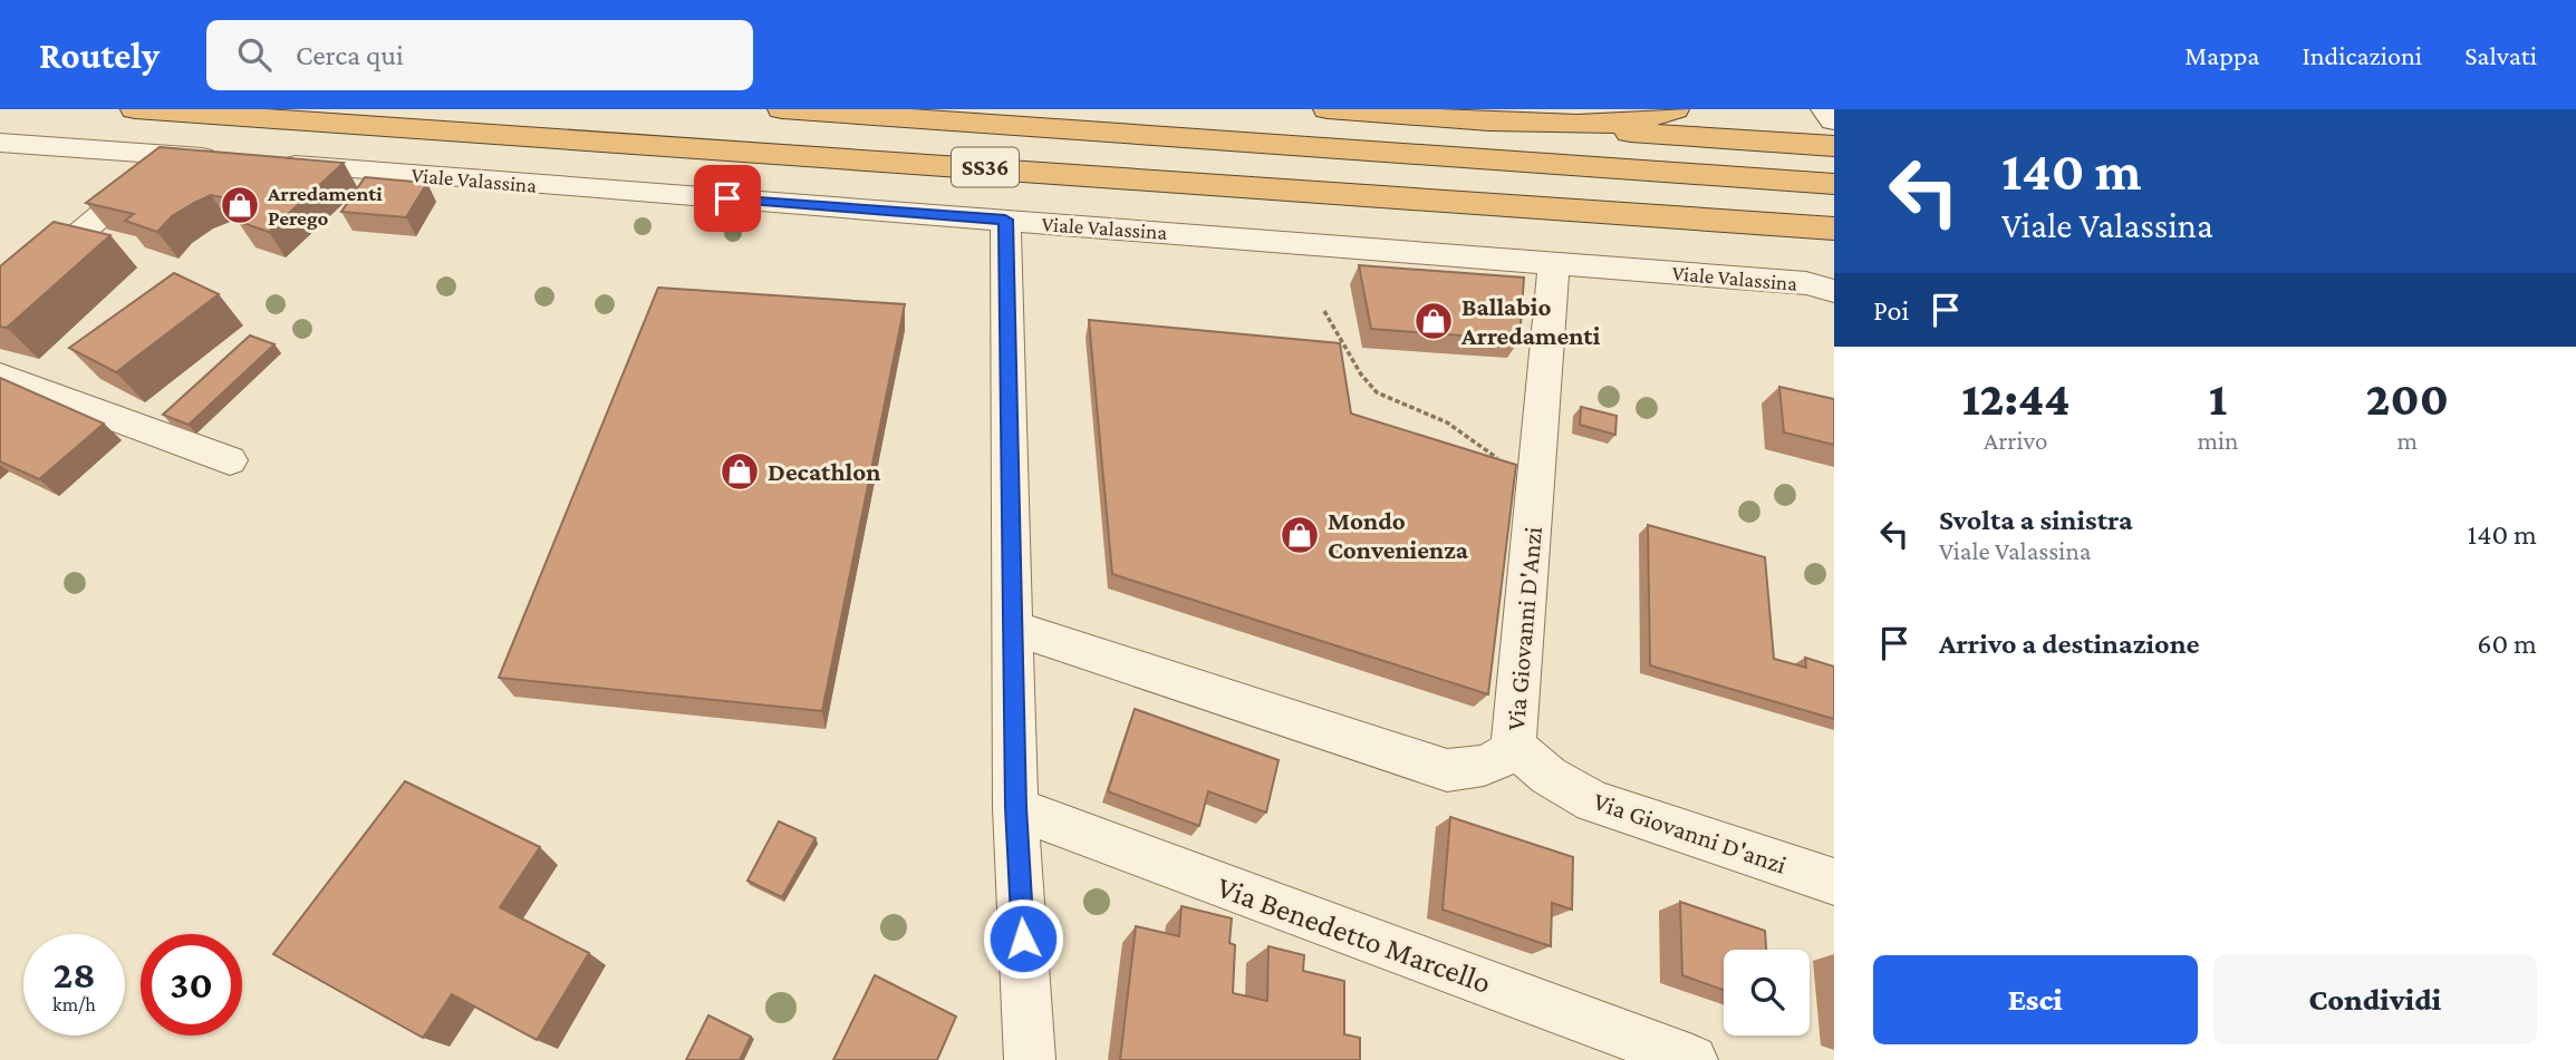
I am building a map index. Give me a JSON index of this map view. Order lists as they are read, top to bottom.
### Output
{
  "streets": {
    "highway": ["SS36"],
    "street": [
      "Viale Valassina",
      "Via Giovanni D'Anzi",
      "Via Giovanni D'anzi",
      "Via Benedetto Marcello"
    ]
  },
  "crossings": [
    ["Viale Valassina", "Via Giovanni D'Anzi"],
    ["Via Giovanni D'Anzi", "Via Giovanni D'anzi"]
  ],
  "places": {
    "shop": [
      "Arredamenti Perego",
      "Ballabio Arredamenti",
      "Decathlon",
      "Mondo Convenienza"
    ]
  },
  "page": {
    "header": "Routely",
    "search": "Cerca qui",
    "nav": ["Mappa", "Indicazioni", "Salvati"],
    "turn": ["140 m", "Viale Valassina"],
    "then": "Poi",
    "eta": [
      "12:44",
      "Arrivo",
      "1",
      "min",
      "200",
      "m"
    ],
    "list": [
      {
        "name": "Svolta a sinistra",
        "note": "Viale Valassina",
        "value": "140 m"
      },
      {
        "name": "Arrivo a destinazione",
        "value": "60 m"
      }
    ],
    "speed": "28 km/h",
    "limit": "30",
    "buttons": ["Esci", "Condividi"]
  }
}
